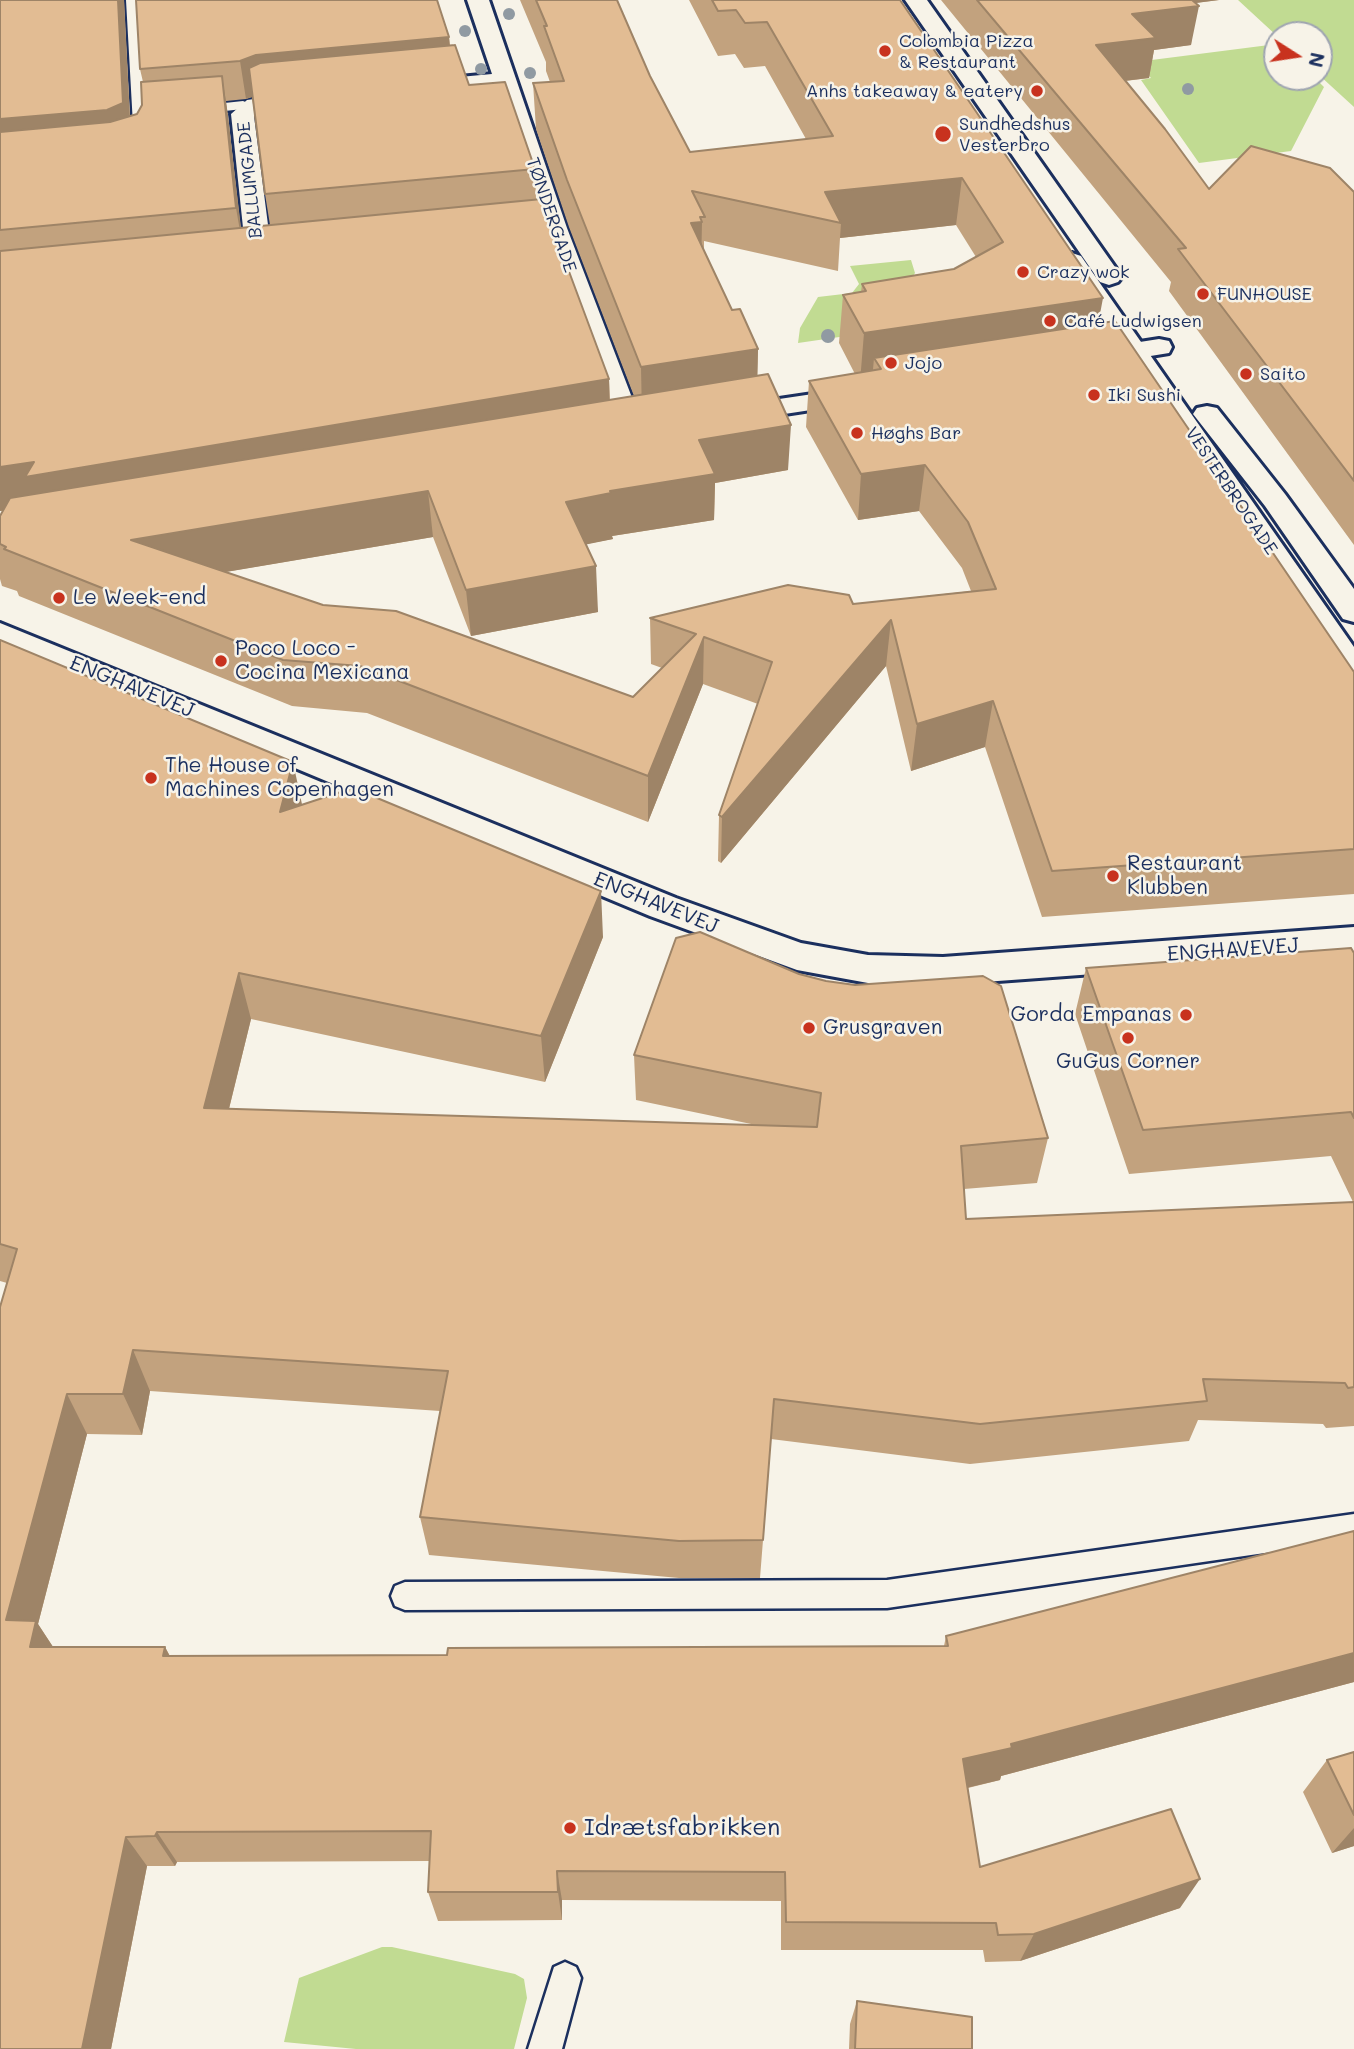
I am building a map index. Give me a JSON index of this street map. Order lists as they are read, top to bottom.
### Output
{
  "streets": {
    "street": [
      "BALLUMGADE",
      "TØNDERGADE",
      "VESTERBROGADE",
      "ENGHAVEVEJ"
    ]
  },
  "places": [
    "Colombia Pizza & Restaurant",
    "Anhs takeaway & eatery",
    "Sundhedshus Vesterbro",
    "Crazy wok",
    "FUNHOUSE",
    "Café Ludwigsen",
    "Jojo",
    "Saito",
    "Iki Sushi",
    "Høghs Bar",
    "Le Week-end",
    "Poco Loco - Cocina Mexicana",
    "The House of Machines Copenhagen",
    "Restaurant Klubben",
    "Gorda Empanas",
    "Grusgraven",
    "GuGus Corner",
    "Idrætsfabrikken"
  ],
  "north": "right"
}
